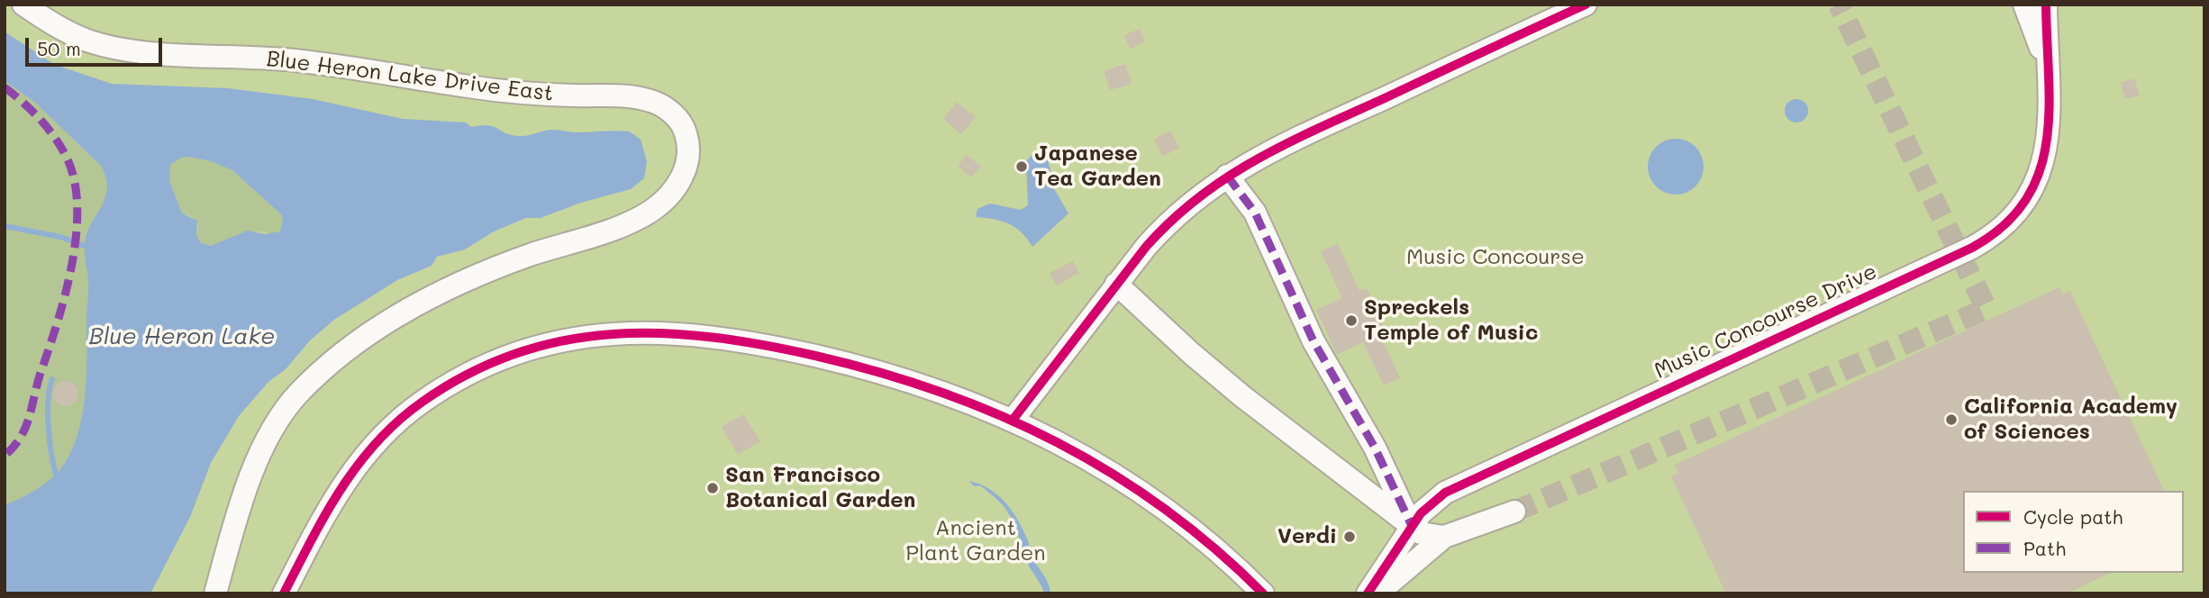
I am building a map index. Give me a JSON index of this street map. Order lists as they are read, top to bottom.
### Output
{
  "streets": {
    "street": ["Blue Heron Lake Drive East", "Music Concourse Drive"]
  },
  "water": ["Blue Heron Lake"],
  "parks": ["Music Concourse", "Ancient Plant Garden"],
  "places": [
    "Japanese Tea Garden",
    "Spreckels Temple of Music",
    "California Academy of Sciences",
    "San Francisco Botanical Garden",
    "Verdi"
  ],
  "legend": ["Cycle path", "Path"],
  "scale_bar": "50 m"
}
